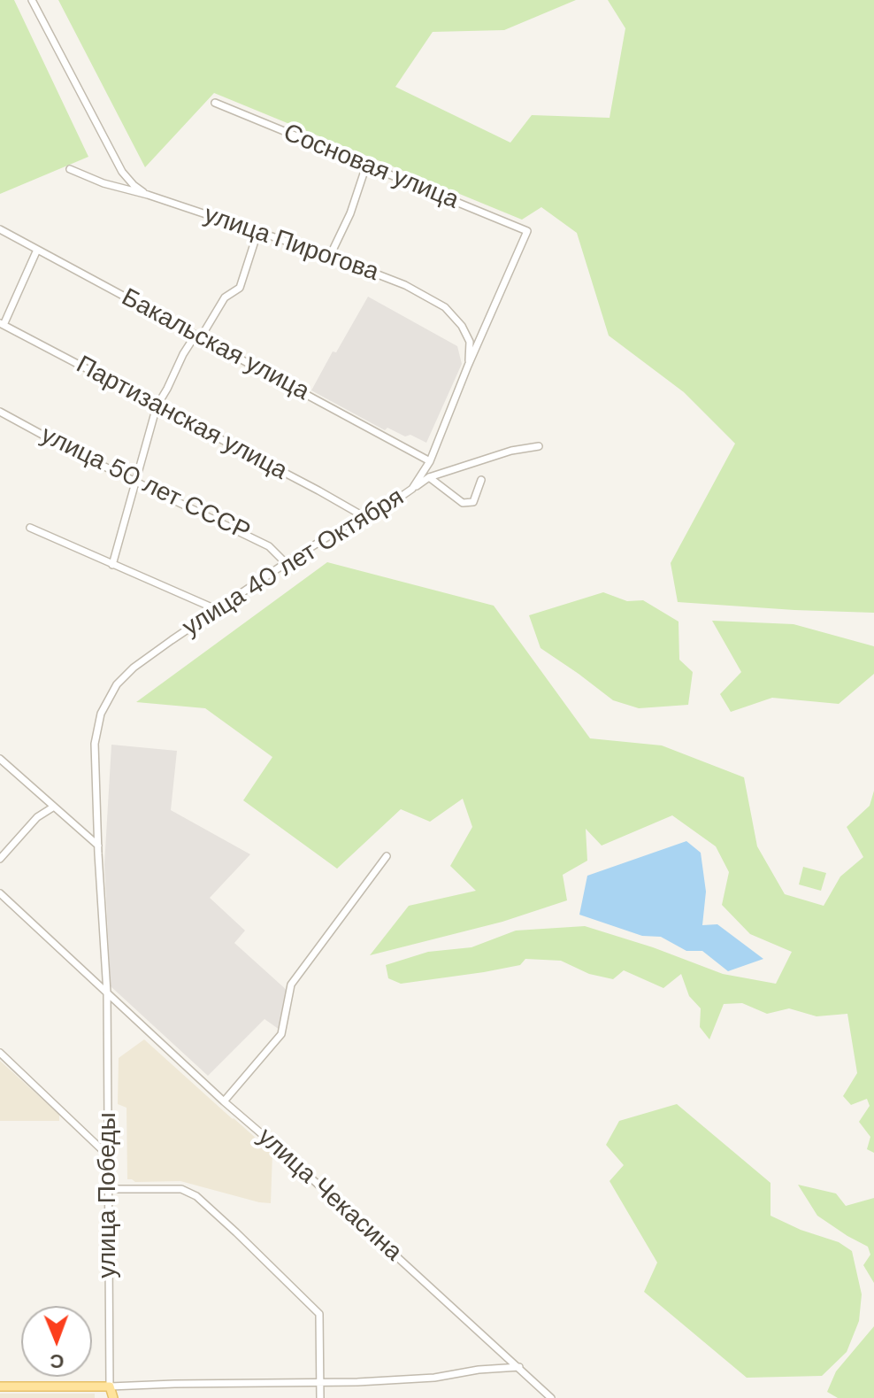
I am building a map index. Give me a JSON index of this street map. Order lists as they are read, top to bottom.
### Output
{
  "streets": {
    "main road": ["улица Победы"],
    "street": [
      "Сосновая улица",
      "улица Пирогова",
      "Бакальская улица",
      "Партизанская улица",
      "улица 50 лет СССР",
      "улица 40 лет Октября",
      "улица Чекасина"
    ]
  },
  "crossings": [
    ["Сосновая улица", "улица 40 лет Октября"],
    ["улица Пирогова", "улица 40 лет Октября"],
    ["Бакальская улица", "улица 40 лет Октября"],
    ["Партизанская улица", "улица 40 лет Октября"],
    ["улица 50 лет СССР", "улица 40 лет Октября"],
    ["улица 40 лет Октября", "улица Победы"],
    ["улица 40 лет Октября", "улица Чекасина"],
    ["улица Победы", "улица Чекасина"]
  ],
  "north": "bottom"
}
